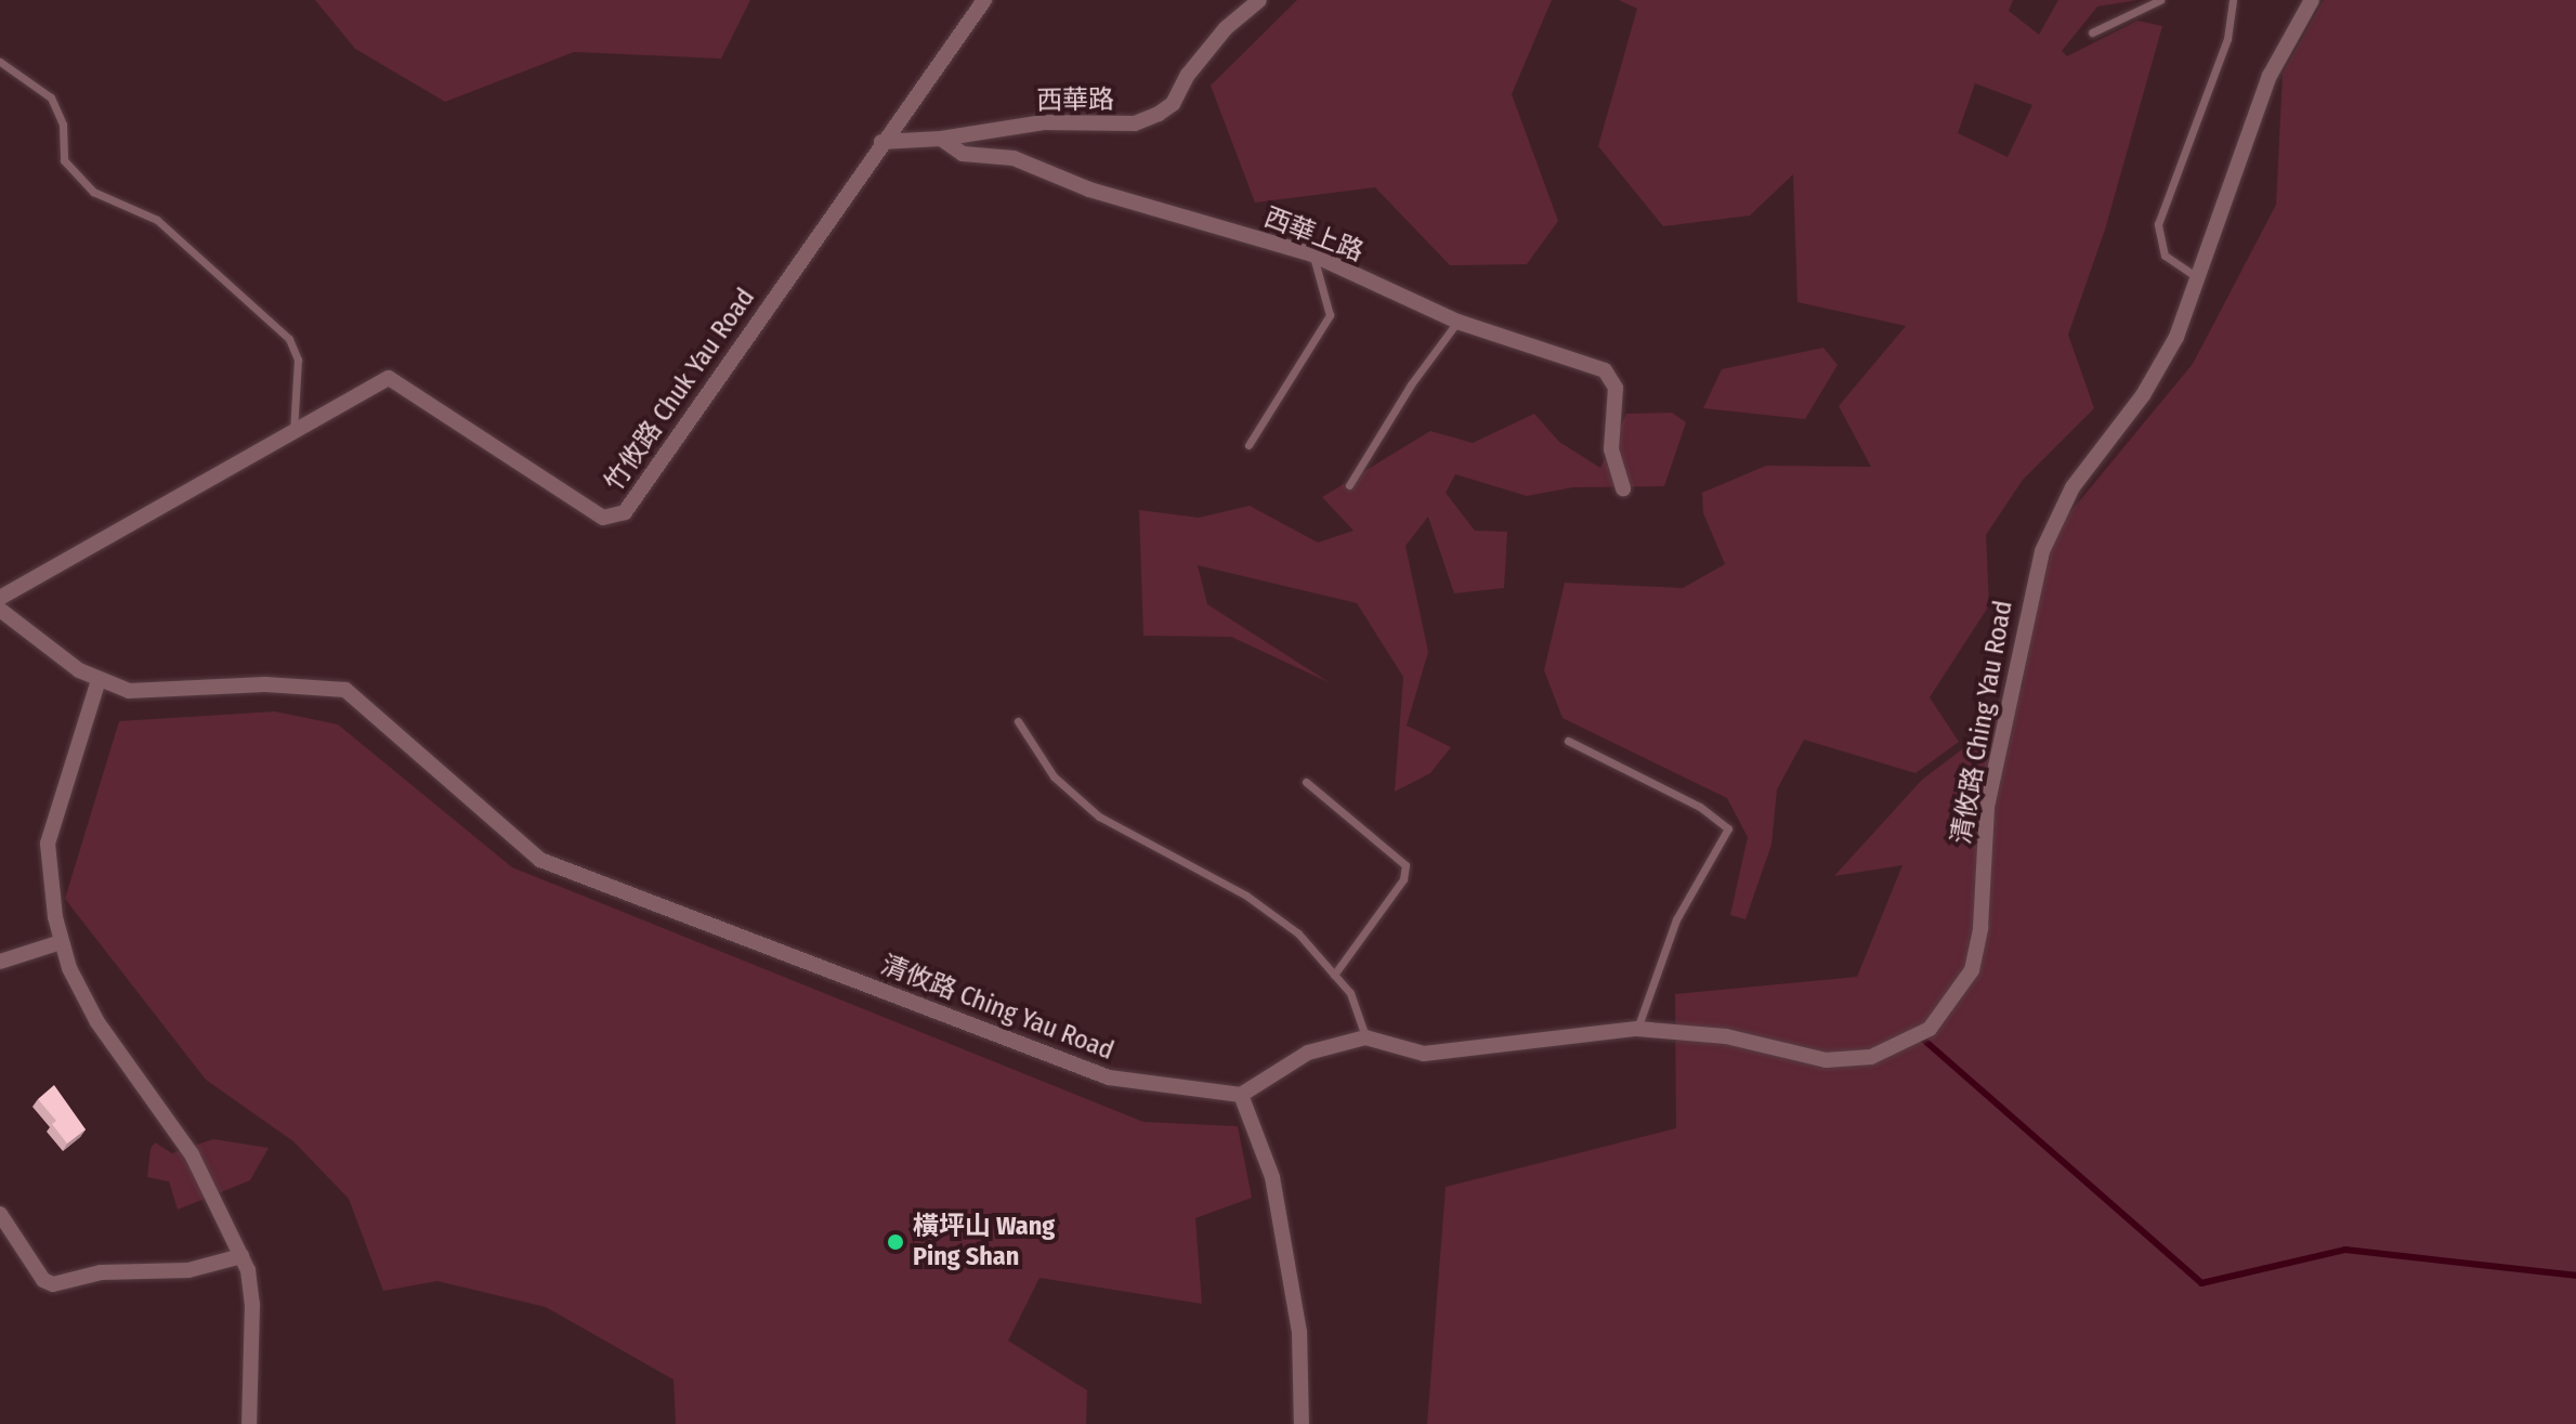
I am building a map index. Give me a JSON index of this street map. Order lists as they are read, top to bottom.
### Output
{
  "streets": {
    "street": [
      "西華路",
      "西華上路",
      "竹攸路 Chuk Yau Road",
      "清攸路 Ching Yau Road"
    ]
  },
  "crossings": [
    ["西華路", "西華上路"],
    ["西華上路", "竹攸路 Chuk Yau Road"]
  ],
  "places": ["橫坪山 Wang Ping Shan"]
}
